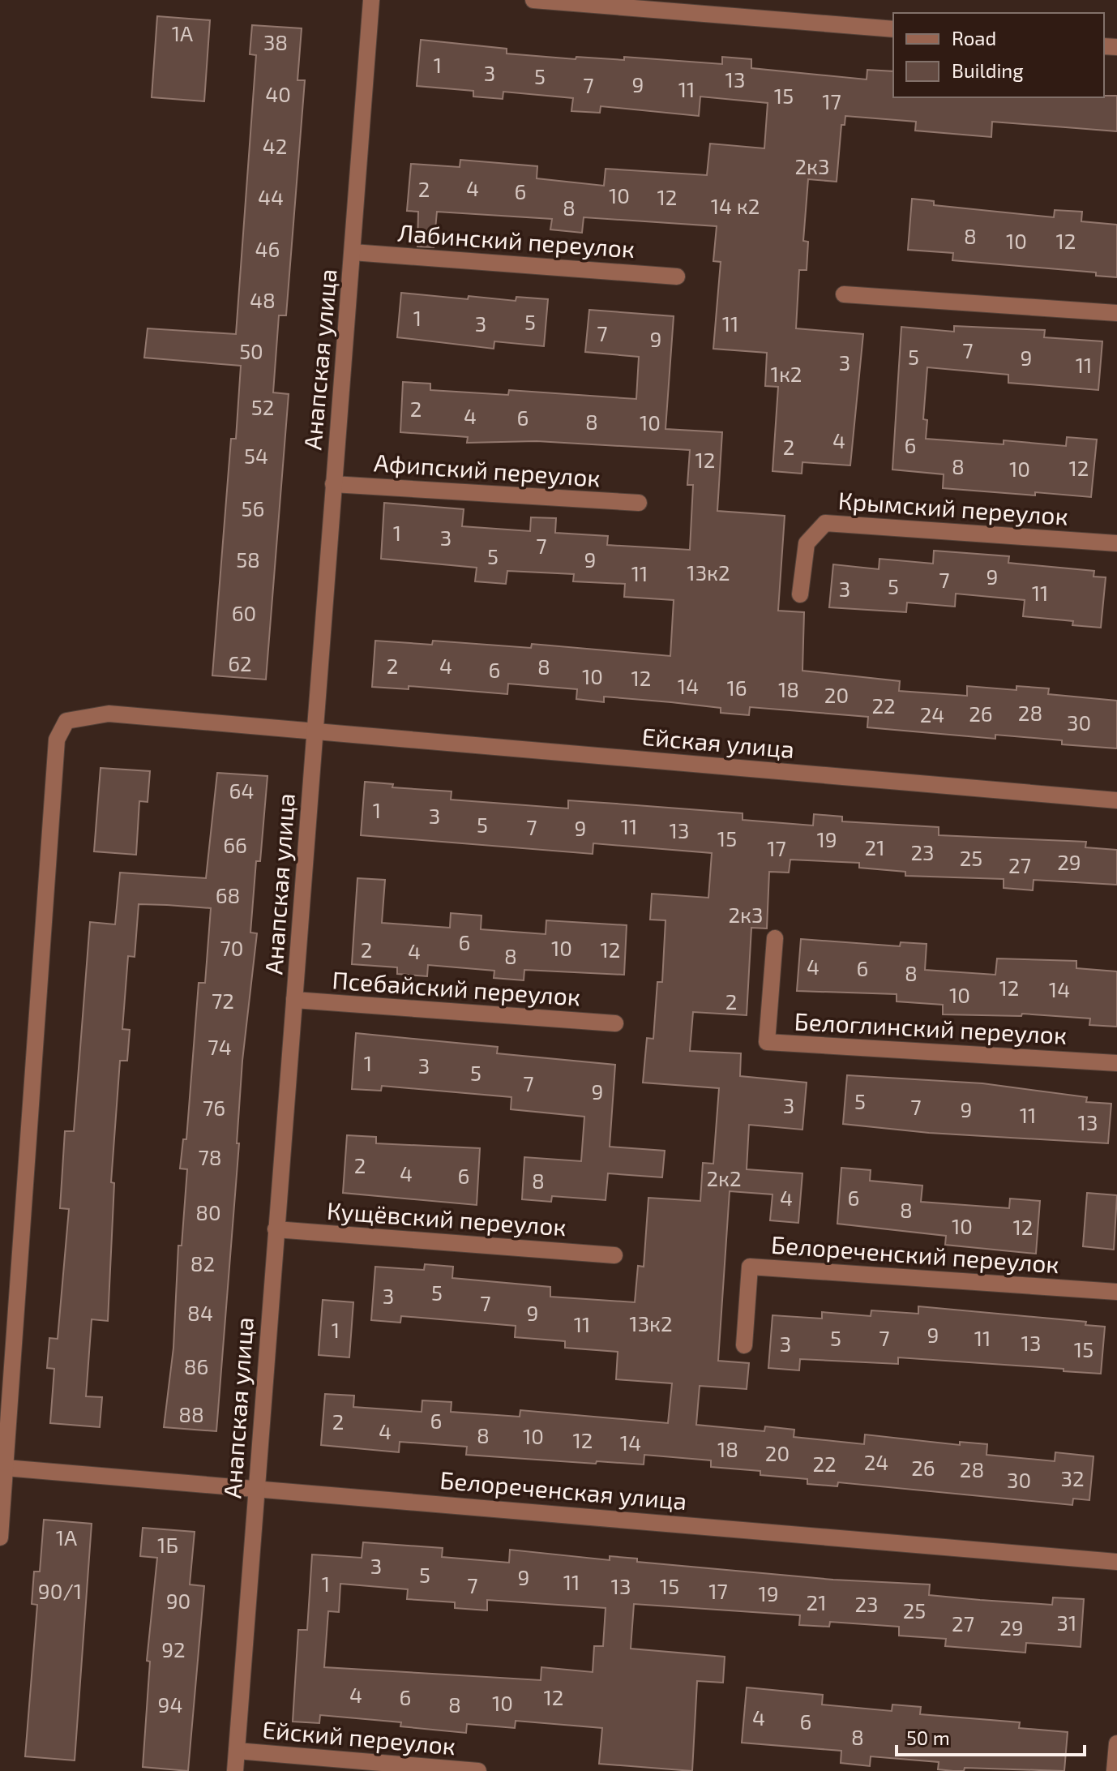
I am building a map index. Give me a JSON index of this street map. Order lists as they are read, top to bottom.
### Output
{
  "streets": {
    "street": [
      "Лабинский переулок",
      "Анапская улица",
      "Афипский переулок",
      "Крымский переулок",
      "Ейская улица",
      "Псебайский переулок",
      "Белоглинский переулок",
      "Кущёвский переулок",
      "Белореченский переулок",
      "Белореченская улица",
      "Ейский переулок"
    ]
  },
  "crossings": [
    ["Лабинский переулок", "Анапская улица"],
    ["Анапская улица", "Афипский переулок"],
    ["Анапская улица", "Ейская улица"],
    ["Анапская улица", "Псебайский переулок"],
    ["Анапская улица", "Кущёвский переулок"],
    ["Анапская улица", "Белореченская улица"],
    ["Анапская улица", "Ейский переулок"],
    ["Ейская улица", "Белореченская улица"]
  ],
  "house_numbers": [
    "1А",
    "38",
    "1",
    "3",
    "5",
    "13",
    "9",
    "7",
    "11",
    "40",
    "15",
    "17",
    "42",
    "2к3",
    "4",
    "2",
    "6",
    "10",
    "44",
    "12",
    "14 к2",
    "8",
    "8",
    "10",
    "12",
    "46",
    "48",
    "1",
    "5",
    "3",
    "11",
    "7",
    "9",
    "7",
    "50",
    "5",
    "9",
    "3",
    "11",
    "1к2",
    "52",
    "2",
    "4",
    "6",
    "8",
    "10",
    "4",
    "6",
    "2",
    "54",
    "12",
    "8",
    "12",
    "10",
    "56",
    "1",
    "3",
    "7",
    "5",
    "58",
    "9",
    "13к2",
    "11",
    "9",
    "7",
    "5",
    "3",
    "11",
    "60",
    "62",
    "2",
    "4",
    "8",
    "6",
    "10",
    "12",
    "14",
    "16",
    "18",
    "20",
    "22",
    "28",
    "26",
    "24",
    "30",
    "64",
    "1",
    "3",
    "5",
    "11",
    "7",
    "9",
    "13",
    "15",
    "19",
    "66",
    "21",
    "17",
    "23",
    "25",
    "29",
    "27",
    "68",
    "2к3",
    "6",
    "70",
    "10",
    "2",
    "12",
    "4",
    "8",
    "4",
    "6",
    "8",
    "12",
    "14",
    "10",
    "72",
    "2",
    "74",
    "1",
    "3",
    "5",
    "7",
    "9",
    "5",
    "3",
    "7",
    "76",
    "9",
    "11",
    "13",
    "78",
    "2",
    "4",
    "6",
    "2к2",
    "8",
    "4",
    "6",
    "8",
    "80",
    "10",
    "12",
    "82",
    "5",
    "3",
    "7",
    "84",
    "9",
    "13к2",
    "11",
    "1",
    "9",
    "5",
    "7",
    "11",
    "13",
    "3",
    "15",
    "86",
    "88",
    "6",
    "2",
    "4",
    "8",
    "10",
    "12",
    "14",
    "18",
    "20",
    "24",
    "22",
    "26",
    "28",
    "32",
    "30",
    "1А",
    "1Б",
    "3",
    "5",
    "9",
    "11",
    "1",
    "7",
    "13",
    "15",
    "90/1",
    "17",
    "19",
    "90",
    "21",
    "23",
    "25",
    "31",
    "27",
    "29",
    "92",
    "4",
    "6",
    "12",
    "10",
    "94",
    "8",
    "4",
    "6",
    "8"
  ],
  "legend": ["Road", "Building"],
  "scale_bar": "50 m"
}
